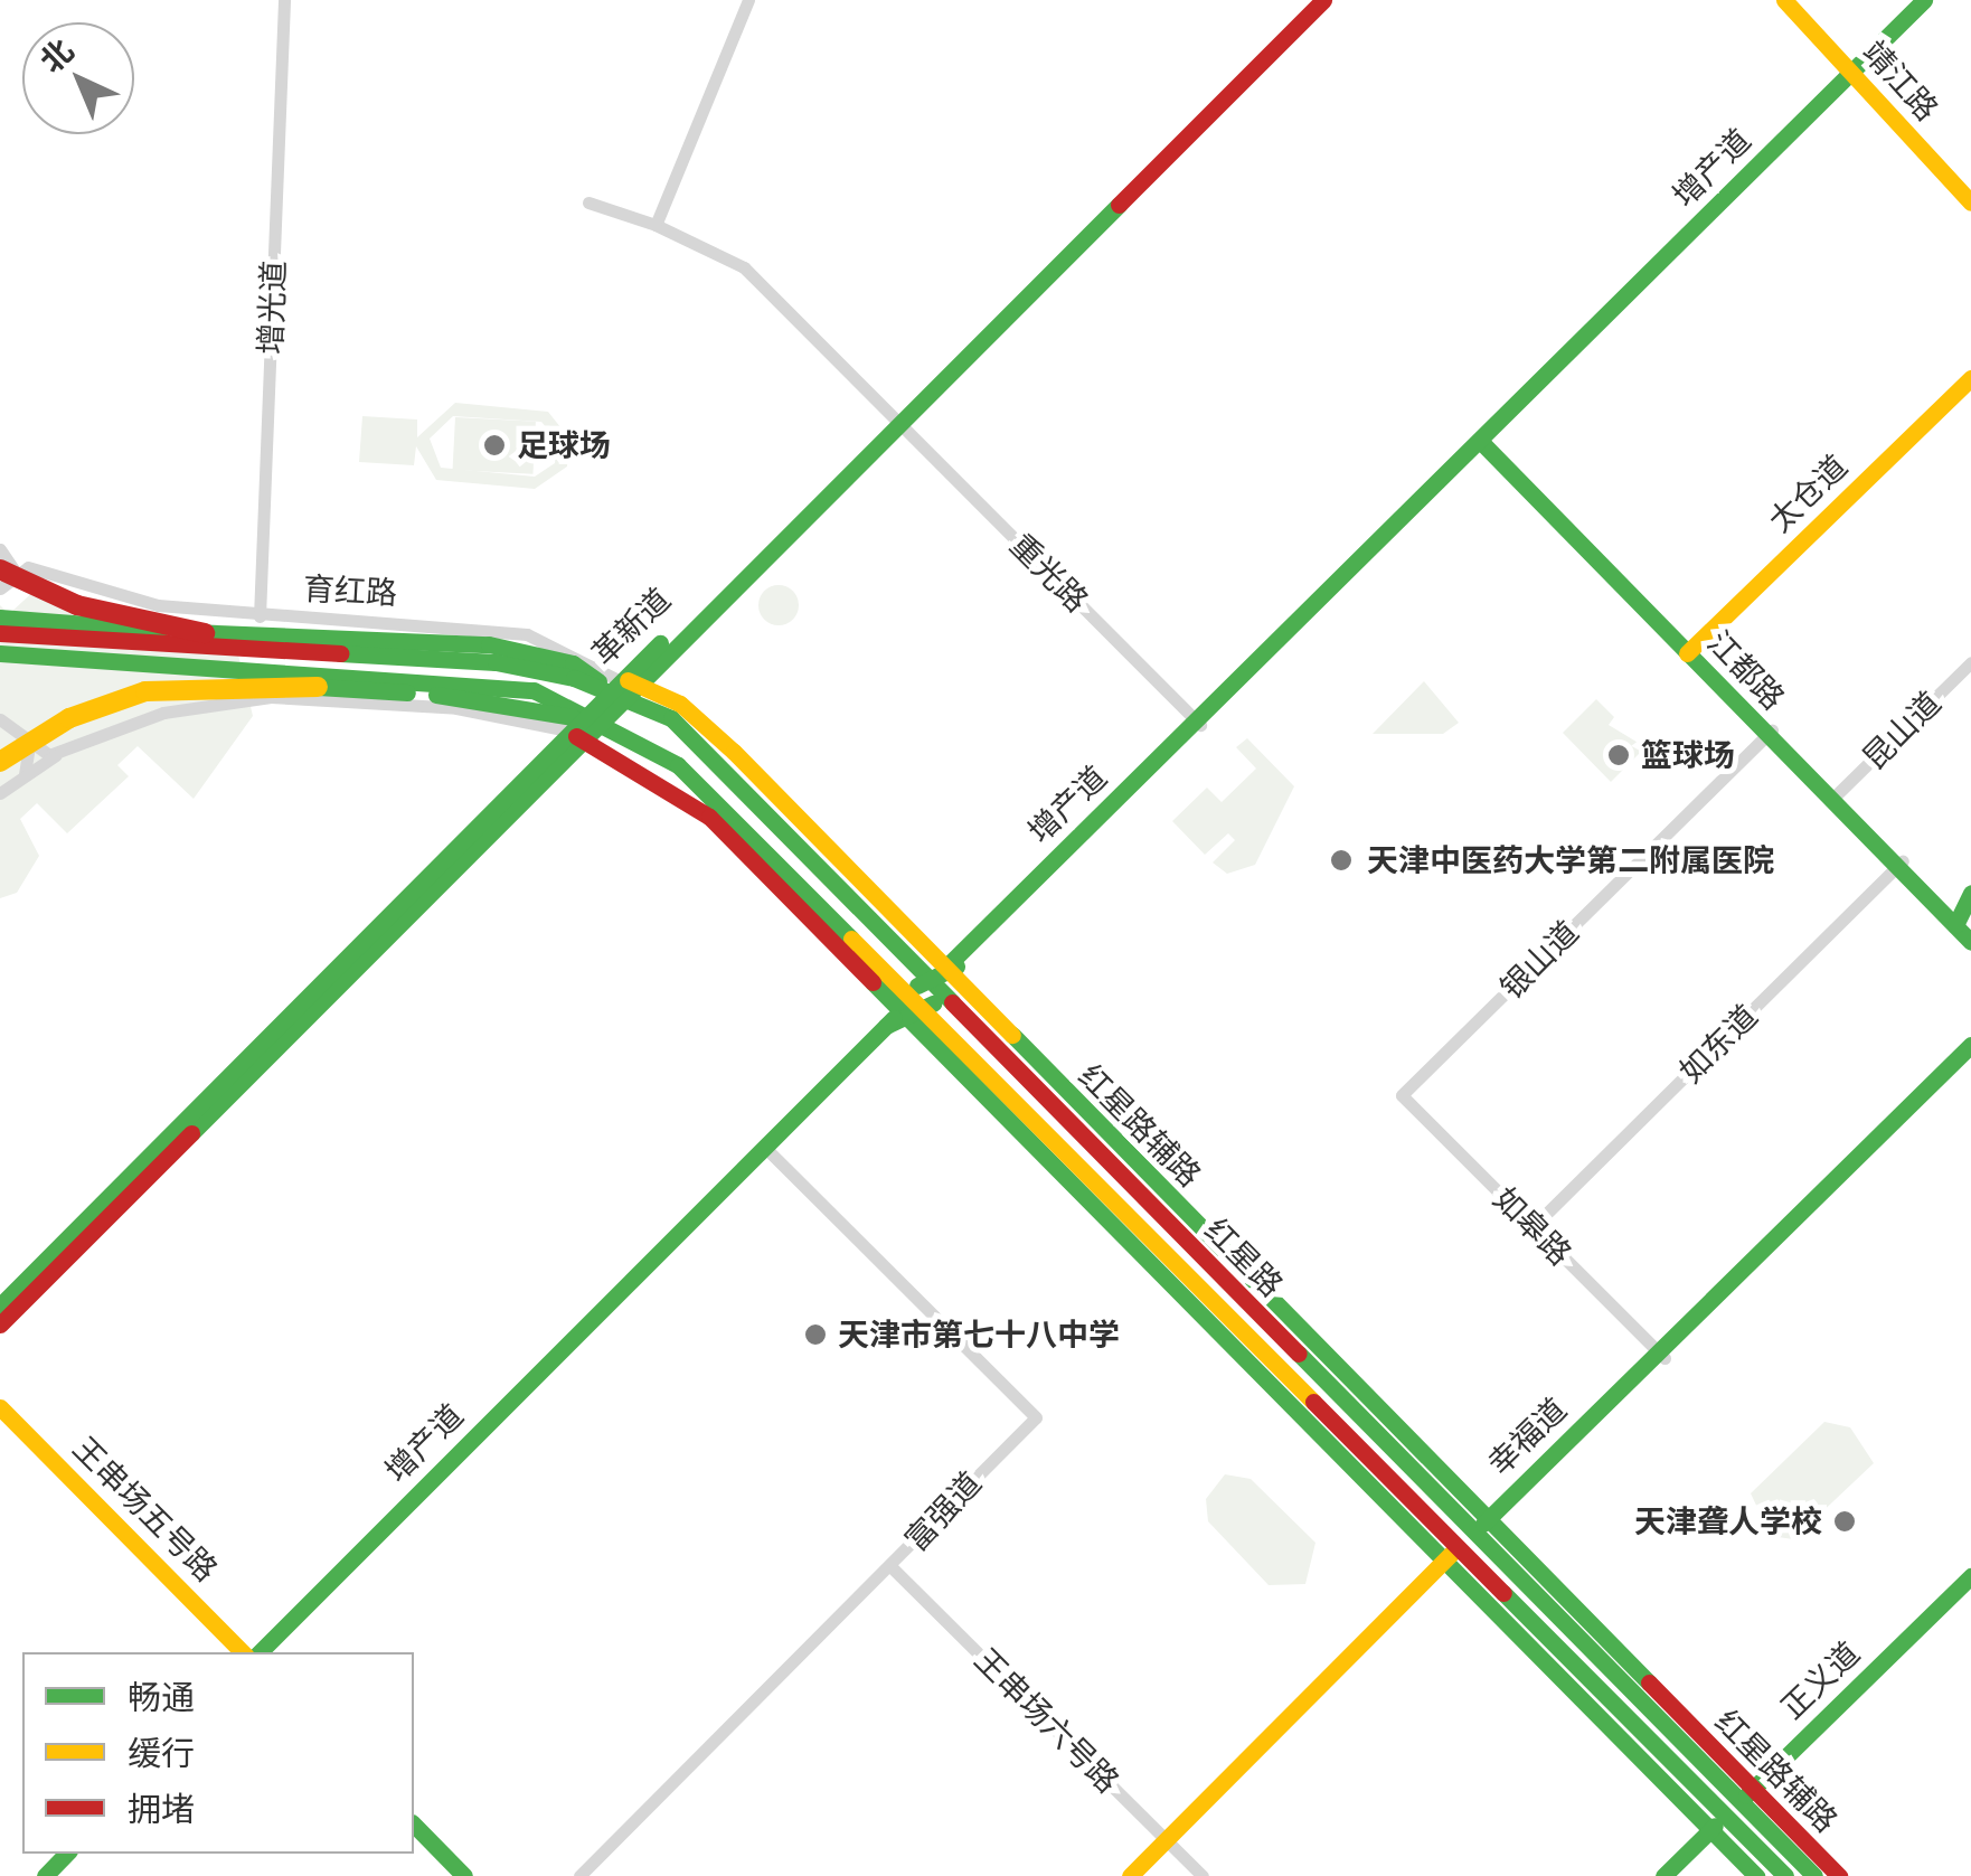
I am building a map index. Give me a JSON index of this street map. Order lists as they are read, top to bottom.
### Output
{
  "streets": {
    "main road": [
      "靖江路",
      "增产道",
      "太仓道",
      "育红路",
      "革新道",
      "江都路",
      "红星路辅路",
      "红星路",
      "幸福道",
      "王串场五号路",
      "正义道"
    ],
    "street": [
      "增光道",
      "重光路",
      "昆山道",
      "银山道",
      "如东道",
      "如皋路",
      "富强道",
      "王串场六号路"
    ]
  },
  "crossings": [
    ["靖江路", "增产道"],
    ["增产道", "重光路"],
    ["增产道", "江都路"],
    ["增产道", "红星路辅路"],
    ["增产道", "红星路"],
    ["增产道", "富强道"],
    ["增光道", "育红路"],
    ["太仓道", "江都路"],
    ["重光路", "革新道"],
    ["育红路", "革新道"],
    ["育红路", "红星路辅路"],
    ["革新道", "红星路辅路"],
    ["江都路", "昆山道"],
    ["江都路", "银山道"],
    ["江都路", "如东道"],
    ["银山道", "如皋路"],
    ["如东道", "如皋路"],
    ["红星路辅路", "红星路"],
    ["红星路辅路", "幸福道"],
    ["红星路辅路", "正义道"],
    ["如皋路", "幸福道"],
    ["红星路", "幸福道"],
    ["红星路", "正义道"],
    ["幸福道", "王串场六号路"],
    ["富强道", "王串场六号路"]
  ],
  "places": [
    "足球场",
    "篮球场",
    "天津中医药大学第二附属医院",
    "天津市第七十八中学",
    "天津聋人学校"
  ],
  "legend": ["畅通", "缓行", "拥堵"],
  "north": "top left"
}
